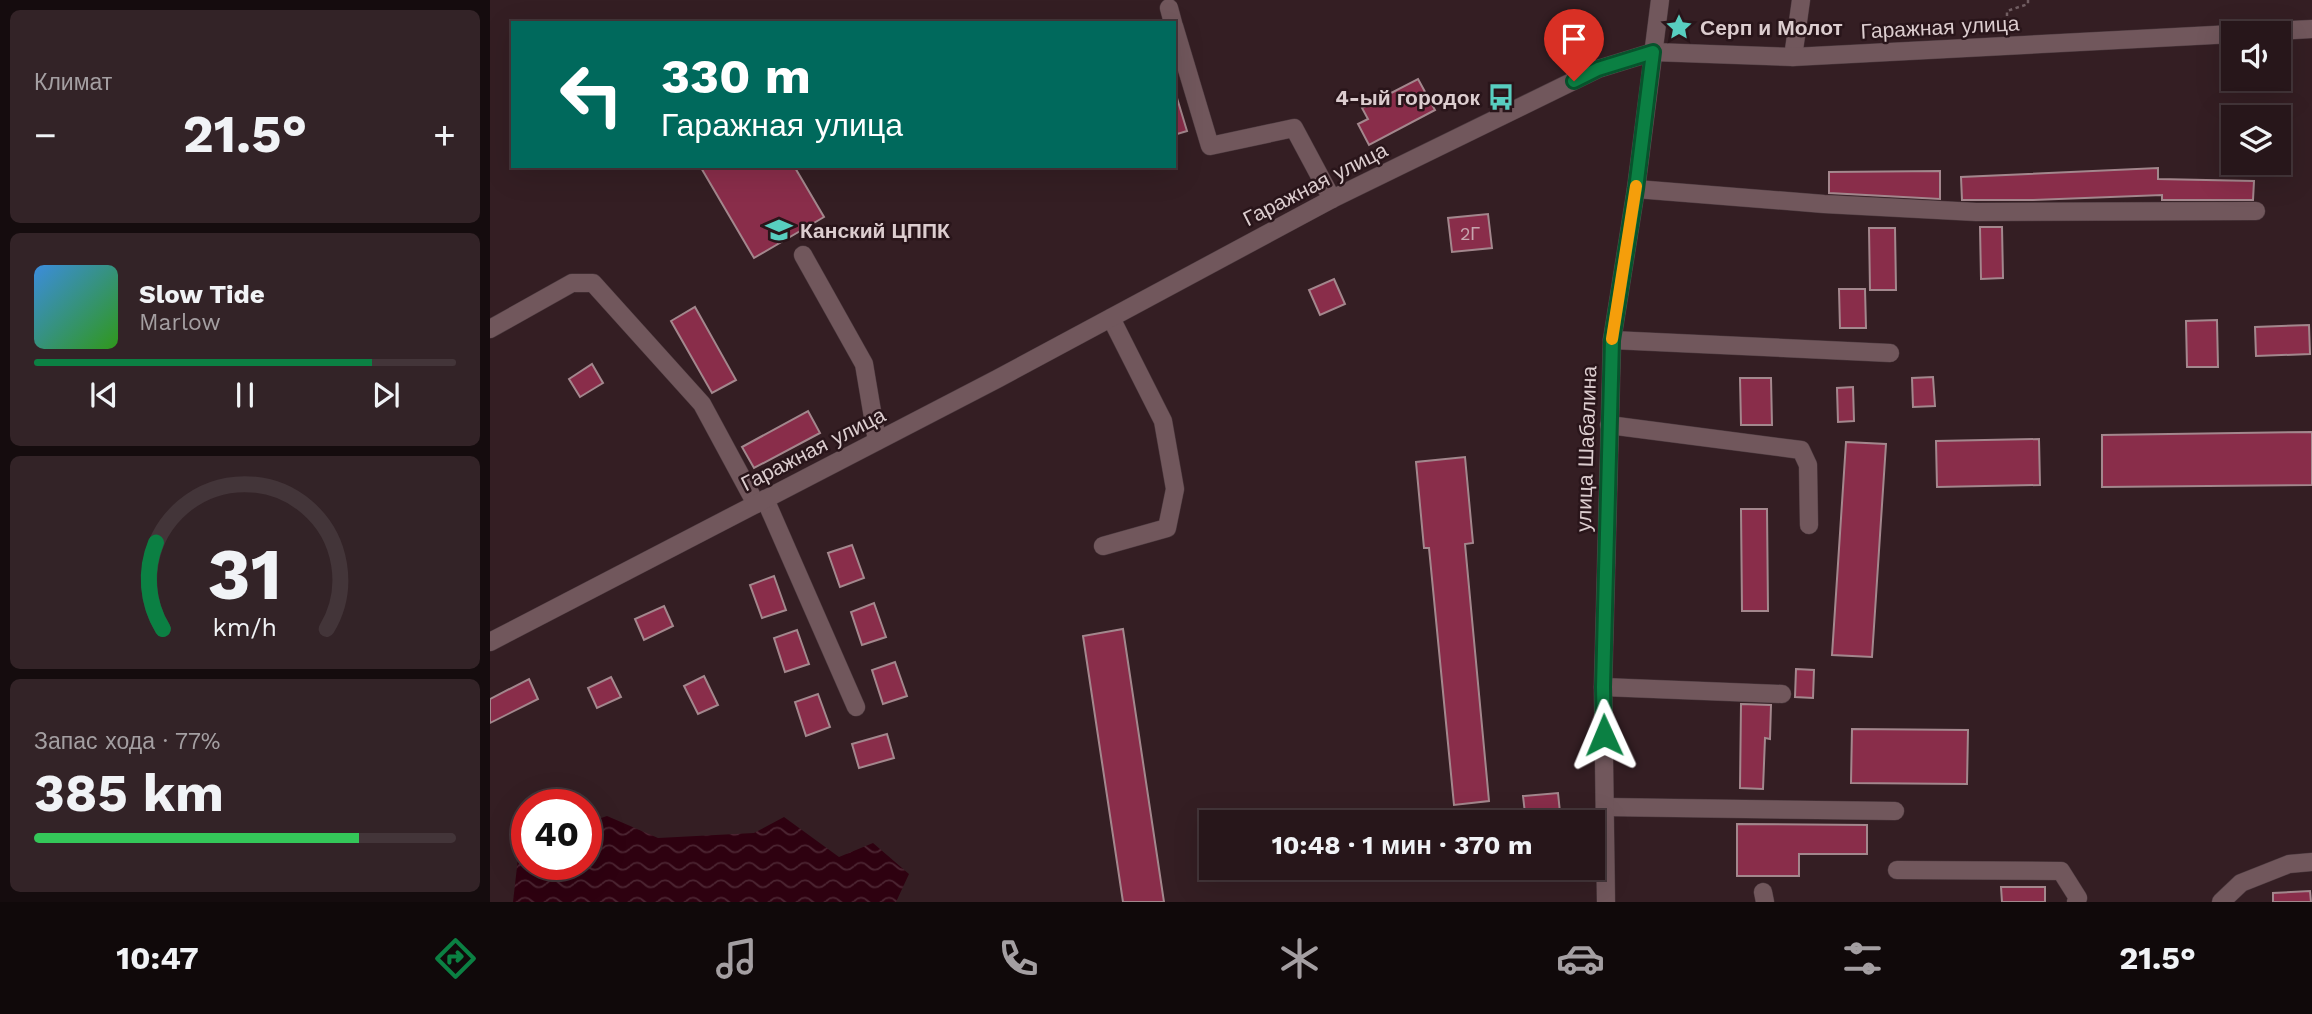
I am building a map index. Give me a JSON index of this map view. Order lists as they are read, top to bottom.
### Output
{
  "streets": {
    "street": ["Гаражная улица", "улица Шабалина"]
  },
  "crossings": [
    ["Гаражная улица", "улица Шабалина"]
  ],
  "places": {
    "place": ["Серп и Молот"],
    "bus stop": ["4-ый городок"],
    "school or university": ["Канский ЦППК"]
  },
  "house_numbers": ["2Г"],
  "page": {
    "tile": [
      "Климат",
      ["Запас хода · 77%", "385 km"]
    ],
    "turn": ["330 m", "Гаражная улица"],
    "heat": ["−", "21.5°", "+"],
    "song": ["Slow Tide", "Marlow"],
    "limit": "40",
    "trip": "10:48 · 1 мин · 370 m",
    "tabs": ["10:47", "21.5°"],
    "gauge": ["31", "km/h"]
  }
}
